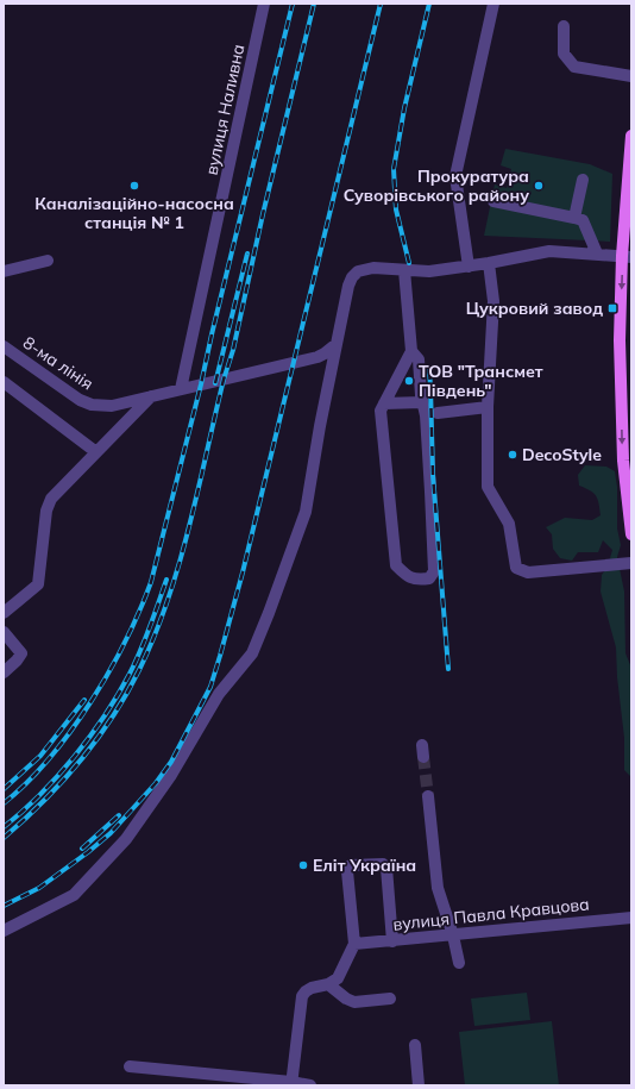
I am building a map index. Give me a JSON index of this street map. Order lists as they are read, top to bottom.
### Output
{
  "streets": {
    "street": ["вулиця Наливна", "8-ма лінія", "вулиця Павла Кравцова"]
  },
  "crossings": [
    ["вулиця Наливна", "8-ма лінія"]
  ],
  "places": {
    "other": [
      "Каналізаційно-насосна станція № 1",
      "Прокуратура Суворівського району",
      "ТОВ \"Трансмет Південь\"",
      "DecoStyle",
      "Еліт Україна"
    ],
    "transit": ["Цукровий завод"]
  }
}
